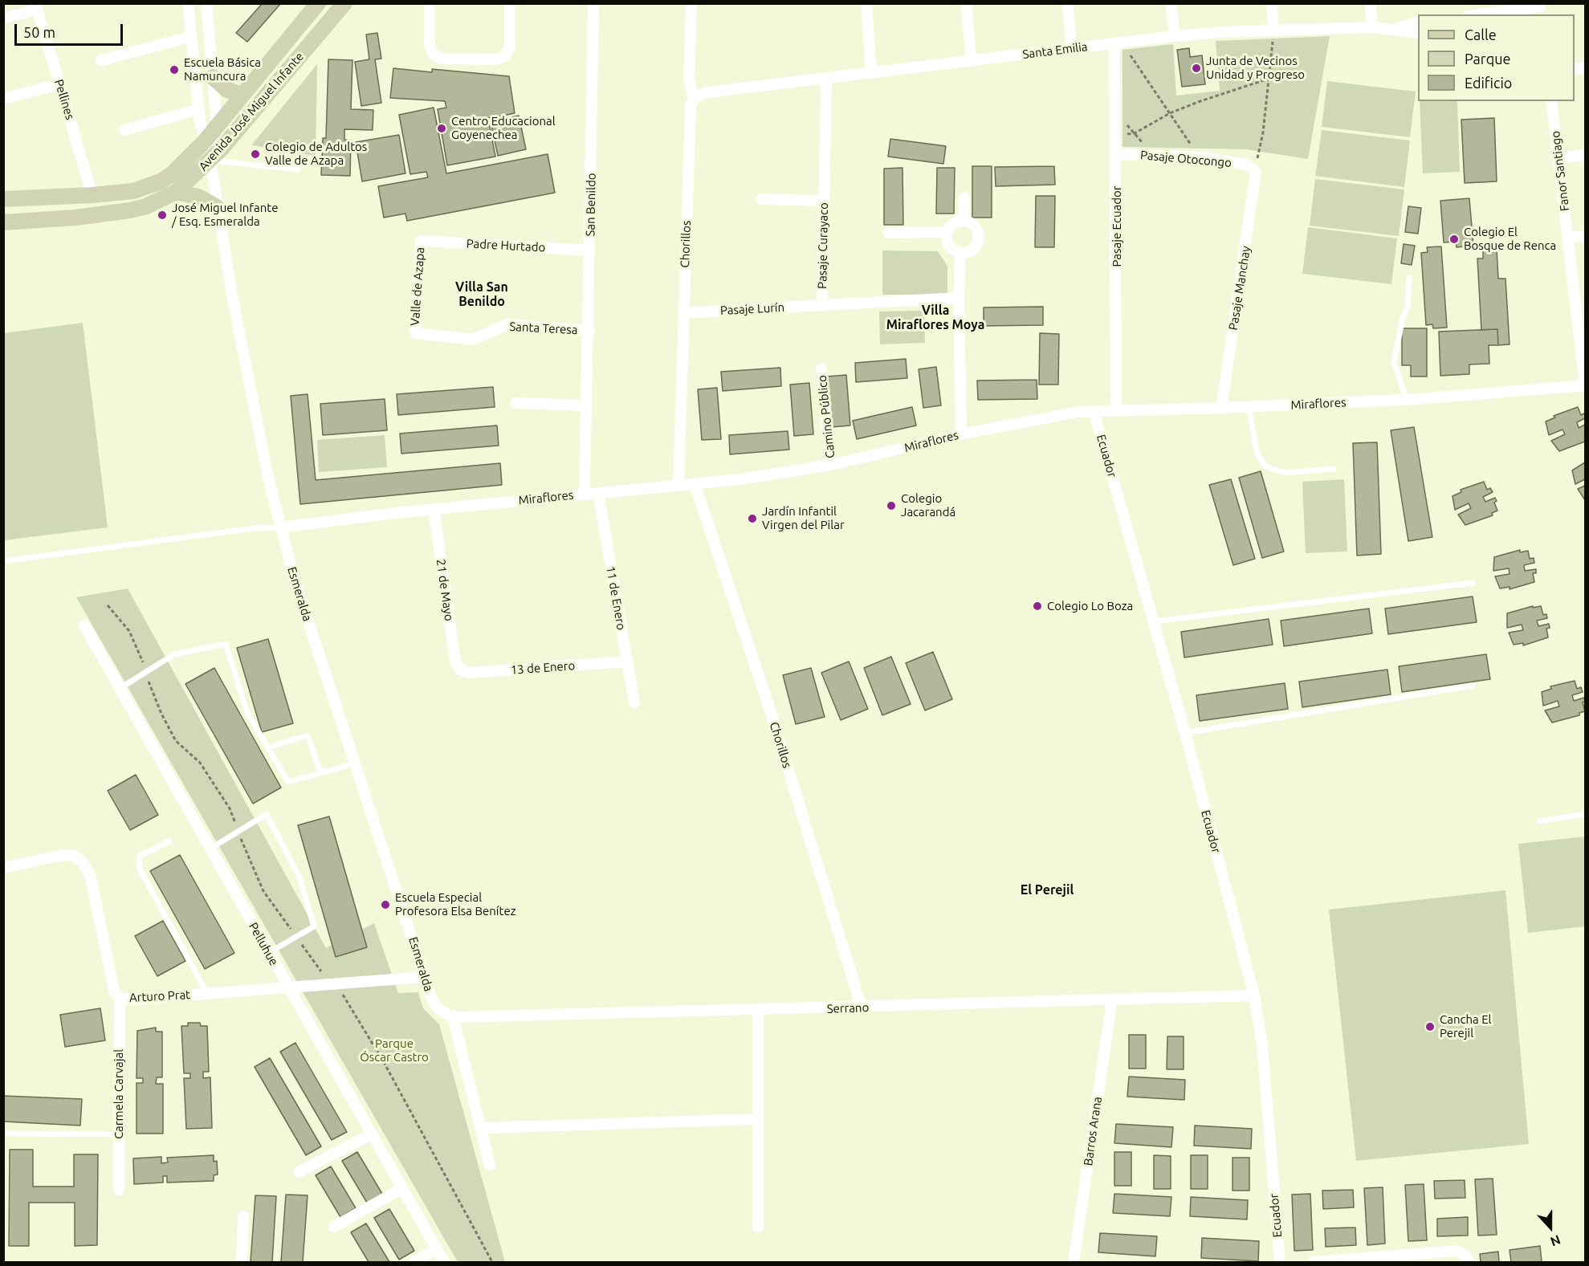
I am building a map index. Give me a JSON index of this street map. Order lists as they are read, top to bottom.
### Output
{
  "streets": {
    "main road": ["Avenida José Miguel Infante"],
    "street": [
      "Santa Emilia",
      "Pellines",
      "Pasaje Otocongo",
      "Fanor Santiago",
      "San Benildo",
      "Pasaje Ecuador",
      "Chorillos",
      "Padre Hurtado",
      "Pasaje Curayaco",
      "Valle de Azapa",
      "Pasaje Manchay",
      "Pasaje Lurín",
      "Santa Teresa",
      "Miraflores",
      "Camino Público",
      "Ecuador",
      "21 de Mayo",
      "Esmeralda",
      "11 de Enero",
      "13 de Enero",
      "Pelluhue",
      "Arturo Prat",
      "Serrano",
      "Carmela Carvajal",
      "Barros Arana"
    ]
  },
  "crossings": [
    ["Santa Emilia", "Pasaje Ecuador"],
    ["Santa Emilia", "Chorillos"],
    ["Santa Emilia", "Pasaje Curayaco"],
    ["Pellines", "Avenida José Miguel Infante"],
    ["Avenida José Miguel Infante", "Esmeralda"],
    ["Pasaje Otocongo", "Pasaje Ecuador"],
    ["Pasaje Otocongo", "Pasaje Manchay"],
    ["Fanor Santiago", "Miraflores"],
    ["San Benildo", "Padre Hurtado"],
    ["San Benildo", "Santa Teresa"],
    ["San Benildo", "Miraflores"],
    ["Pasaje Ecuador", "Miraflores"],
    ["Chorillos", "Pasaje Lurín"],
    ["Chorillos", "Miraflores"],
    ["Chorillos", "Serrano"],
    ["Padre Hurtado", "Valle de Azapa"],
    ["Pasaje Curayaco", "Pasaje Lurín"],
    ["Valle de Azapa", "Santa Teresa"],
    ["Pasaje Manchay", "Miraflores"],
    ["Miraflores", "Camino Público"],
    ["Miraflores", "Ecuador"],
    ["Miraflores", "21 de Mayo"],
    ["Miraflores", "Esmeralda"],
    ["Miraflores", "11 de Enero"],
    ["Ecuador", "Serrano"],
    ["21 de Mayo", "13 de Enero"],
    ["Esmeralda", "Arturo Prat"],
    ["Esmeralda", "Serrano"],
    ["11 de Enero", "13 de Enero"],
    ["Pelluhue", "Arturo Prat"],
    ["Arturo Prat", "Carmela Carvajal"],
    ["Serrano", "Barros Arana"]
  ],
  "districts": ["Villa San Benildo", "Villa Miraflores Moya", "El Perejil"],
  "parks": ["Parque Óscar Castro"],
  "places": [
    "Junta de Vecinos Unidad y Progreso",
    "Escuela Básica Namuncura",
    "Centro Educacional Goyenechea",
    "Colegio de Adultos Valle de Azapa",
    "José Miguel Infante / Esq. Esmeralda",
    "Colegio El Bosque de Renca",
    "Colegio Jacarandá",
    "Jardín Infantil Virgen del Pilar",
    "Colegio Lo Boza",
    "Escuela Especial Profesora Elsa Benítez",
    "Cancha El Perejil"
  ],
  "legend": ["Calle", "Parque", "Edificio"],
  "scale_bar": "50 m",
  "north": "bottom"
}
